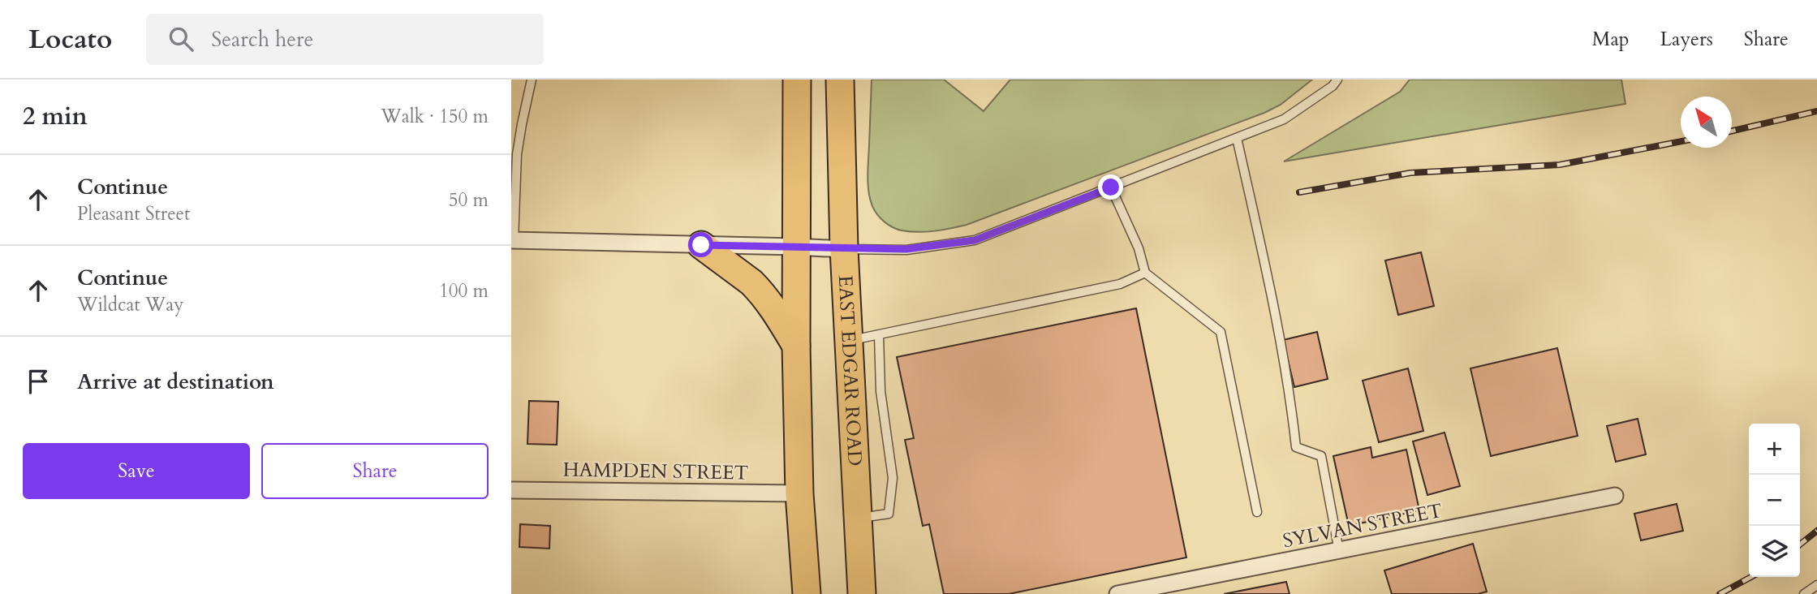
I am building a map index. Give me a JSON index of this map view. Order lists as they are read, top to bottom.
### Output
{
  "streets": {
    "highway": ["EAST EDGAR ROAD"],
    "street": ["HAMPDEN STREET", "SYLVAN STREET"]
  },
  "north": "top left",
  "page": {
    "header": "Locato",
    "search": "Search here",
    "nav": ["Map", "Layers", "Share"],
    "heading": ["2 min", "Walk · 150 m"],
    "list": [
      ["Continue", "Pleasant Street", "50 m"],
      ["Continue", "Wildcat Way", "100 m"],
      "Arrive at destination"
    ],
    "map_buttons": ["+", "−"],
    "buttons": ["Save", "Share"]
  }
}
